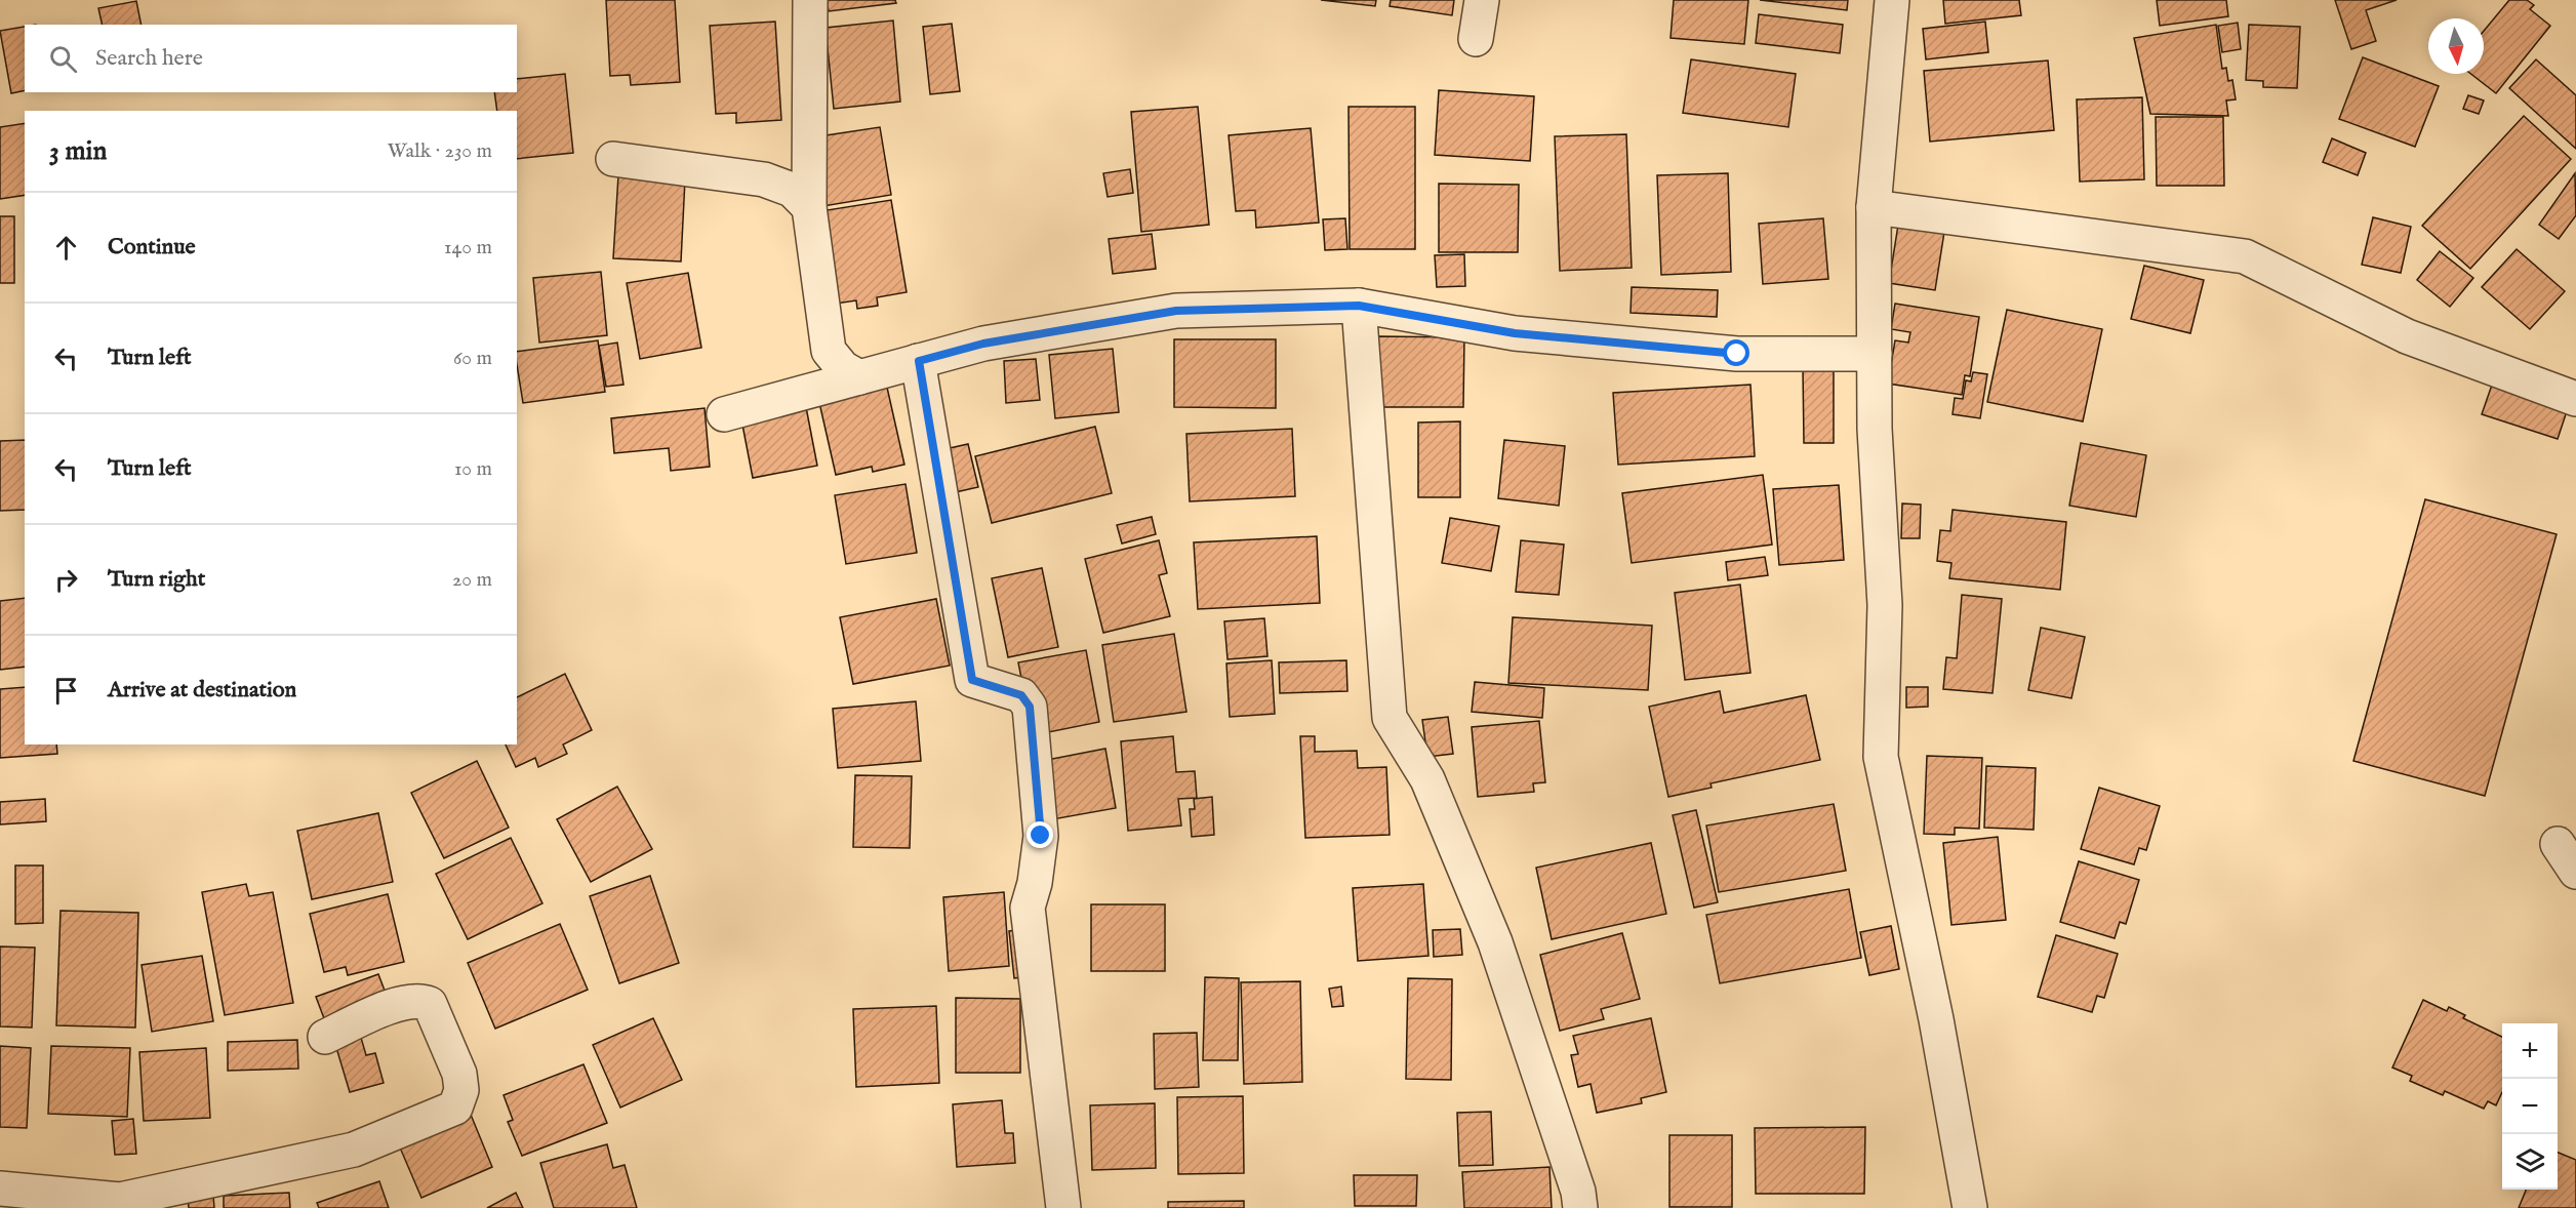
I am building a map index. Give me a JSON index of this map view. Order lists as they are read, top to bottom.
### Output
{
  "north": "bottom",
  "page": {
    "search": "Search here",
    "heading": ["3 min", "Walk · 230 m"],
    "list": [
      ["Continue", "140 m"],
      ["Turn left", "60 m"],
      ["Turn left", "10 m"],
      ["Turn right", "20 m"],
      "Arrive at destination"
    ],
    "map_buttons": ["+", "−"]
  }
}
